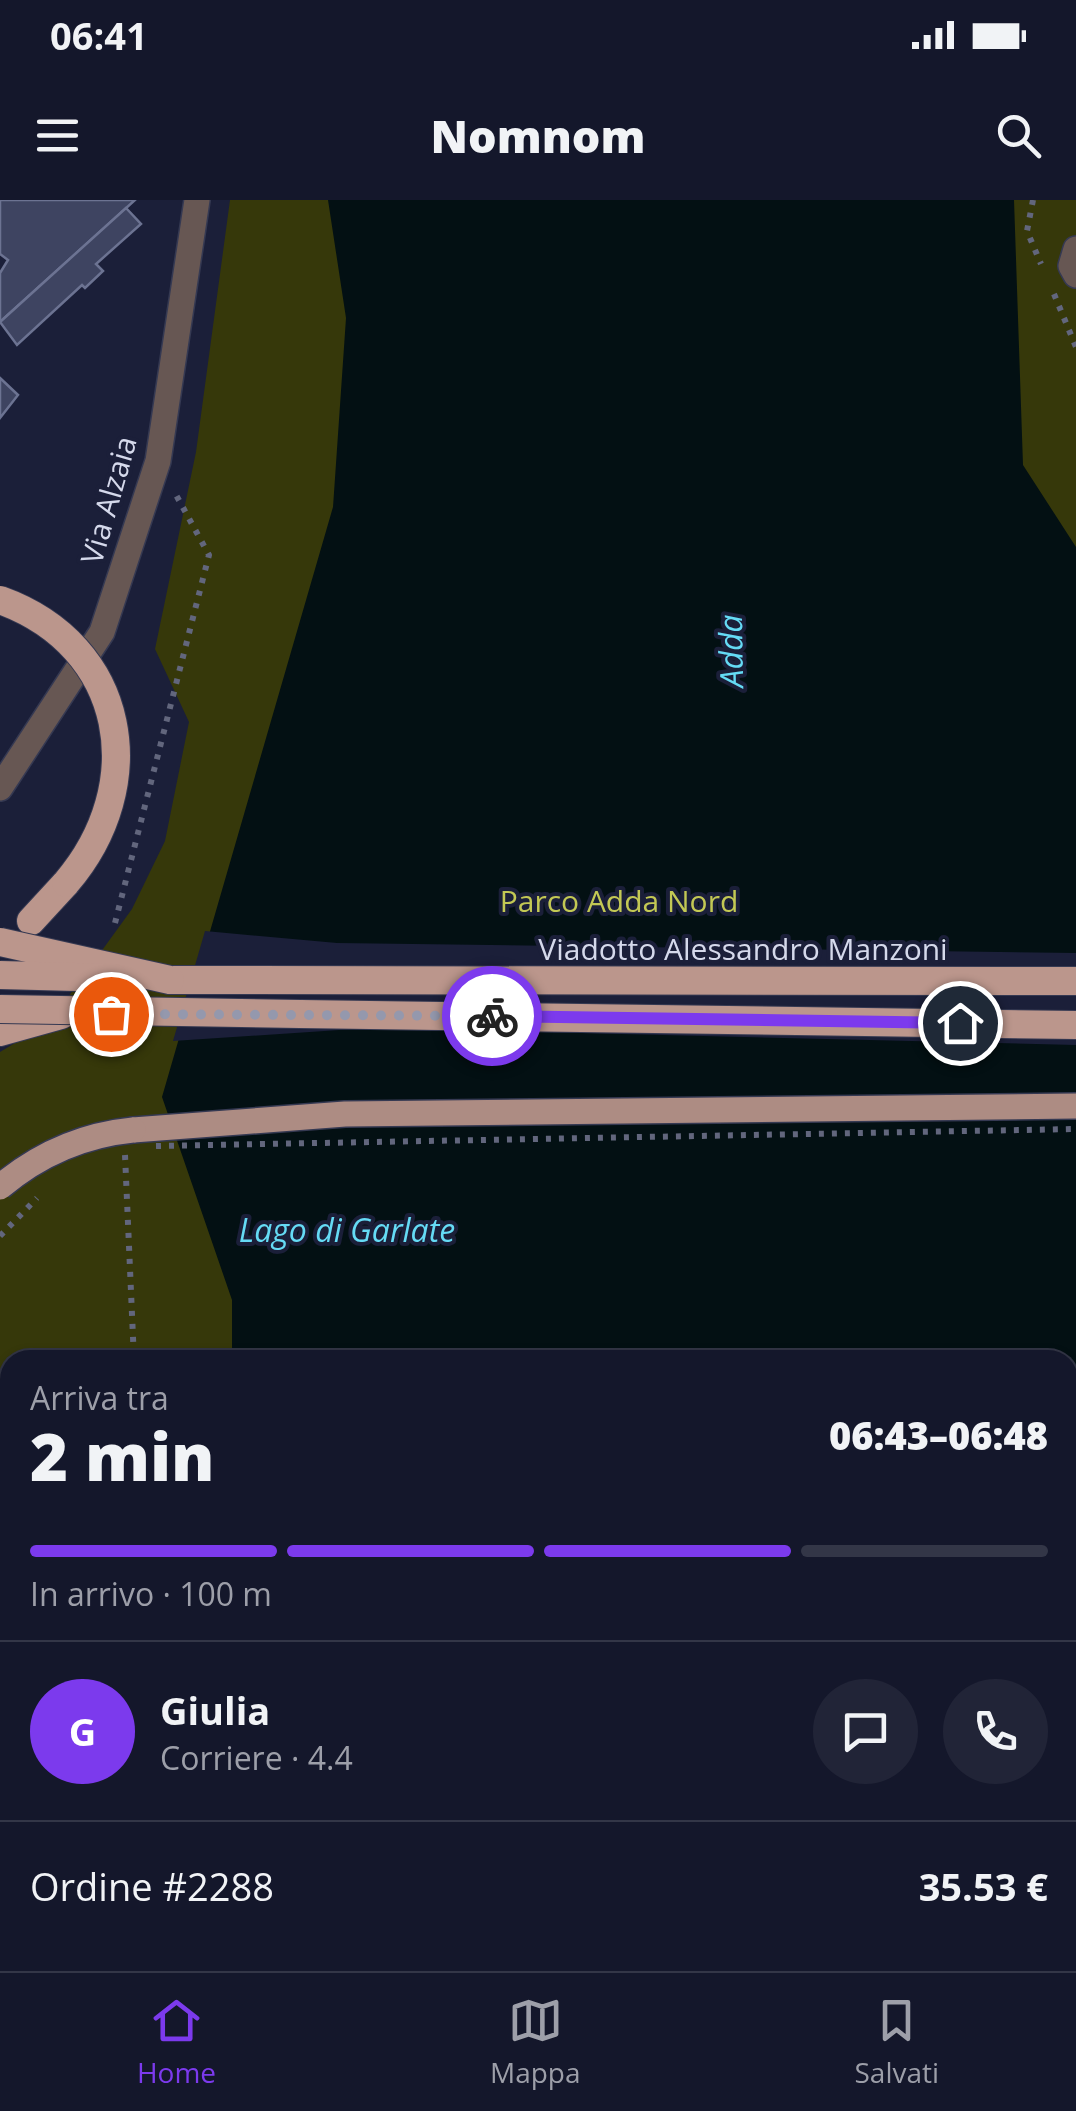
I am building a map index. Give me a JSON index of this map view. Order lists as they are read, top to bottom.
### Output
{
  "streets": {
    "highway": ["Viadotto Alessandro Manzoni"],
    "street": ["Via Alzaia"]
  },
  "water": ["Adda", "Lago di Garlate"],
  "parks": ["Parco Adda Nord"],
  "page": {
    "status": "06:41",
    "header": "Nomnom",
    "heading": ["2 min", "Arriva tra", "06:43–06:48"],
    "panel": [
      "Giulia",
      "Corriere · 4.4",
      "Ordine #2288",
      "35.53 €"
    ],
    "bar": "In arrivo · 100 m",
    "round": "G",
    "tabs": ["Home", "Mappa", "Salvati"]
  }
}
